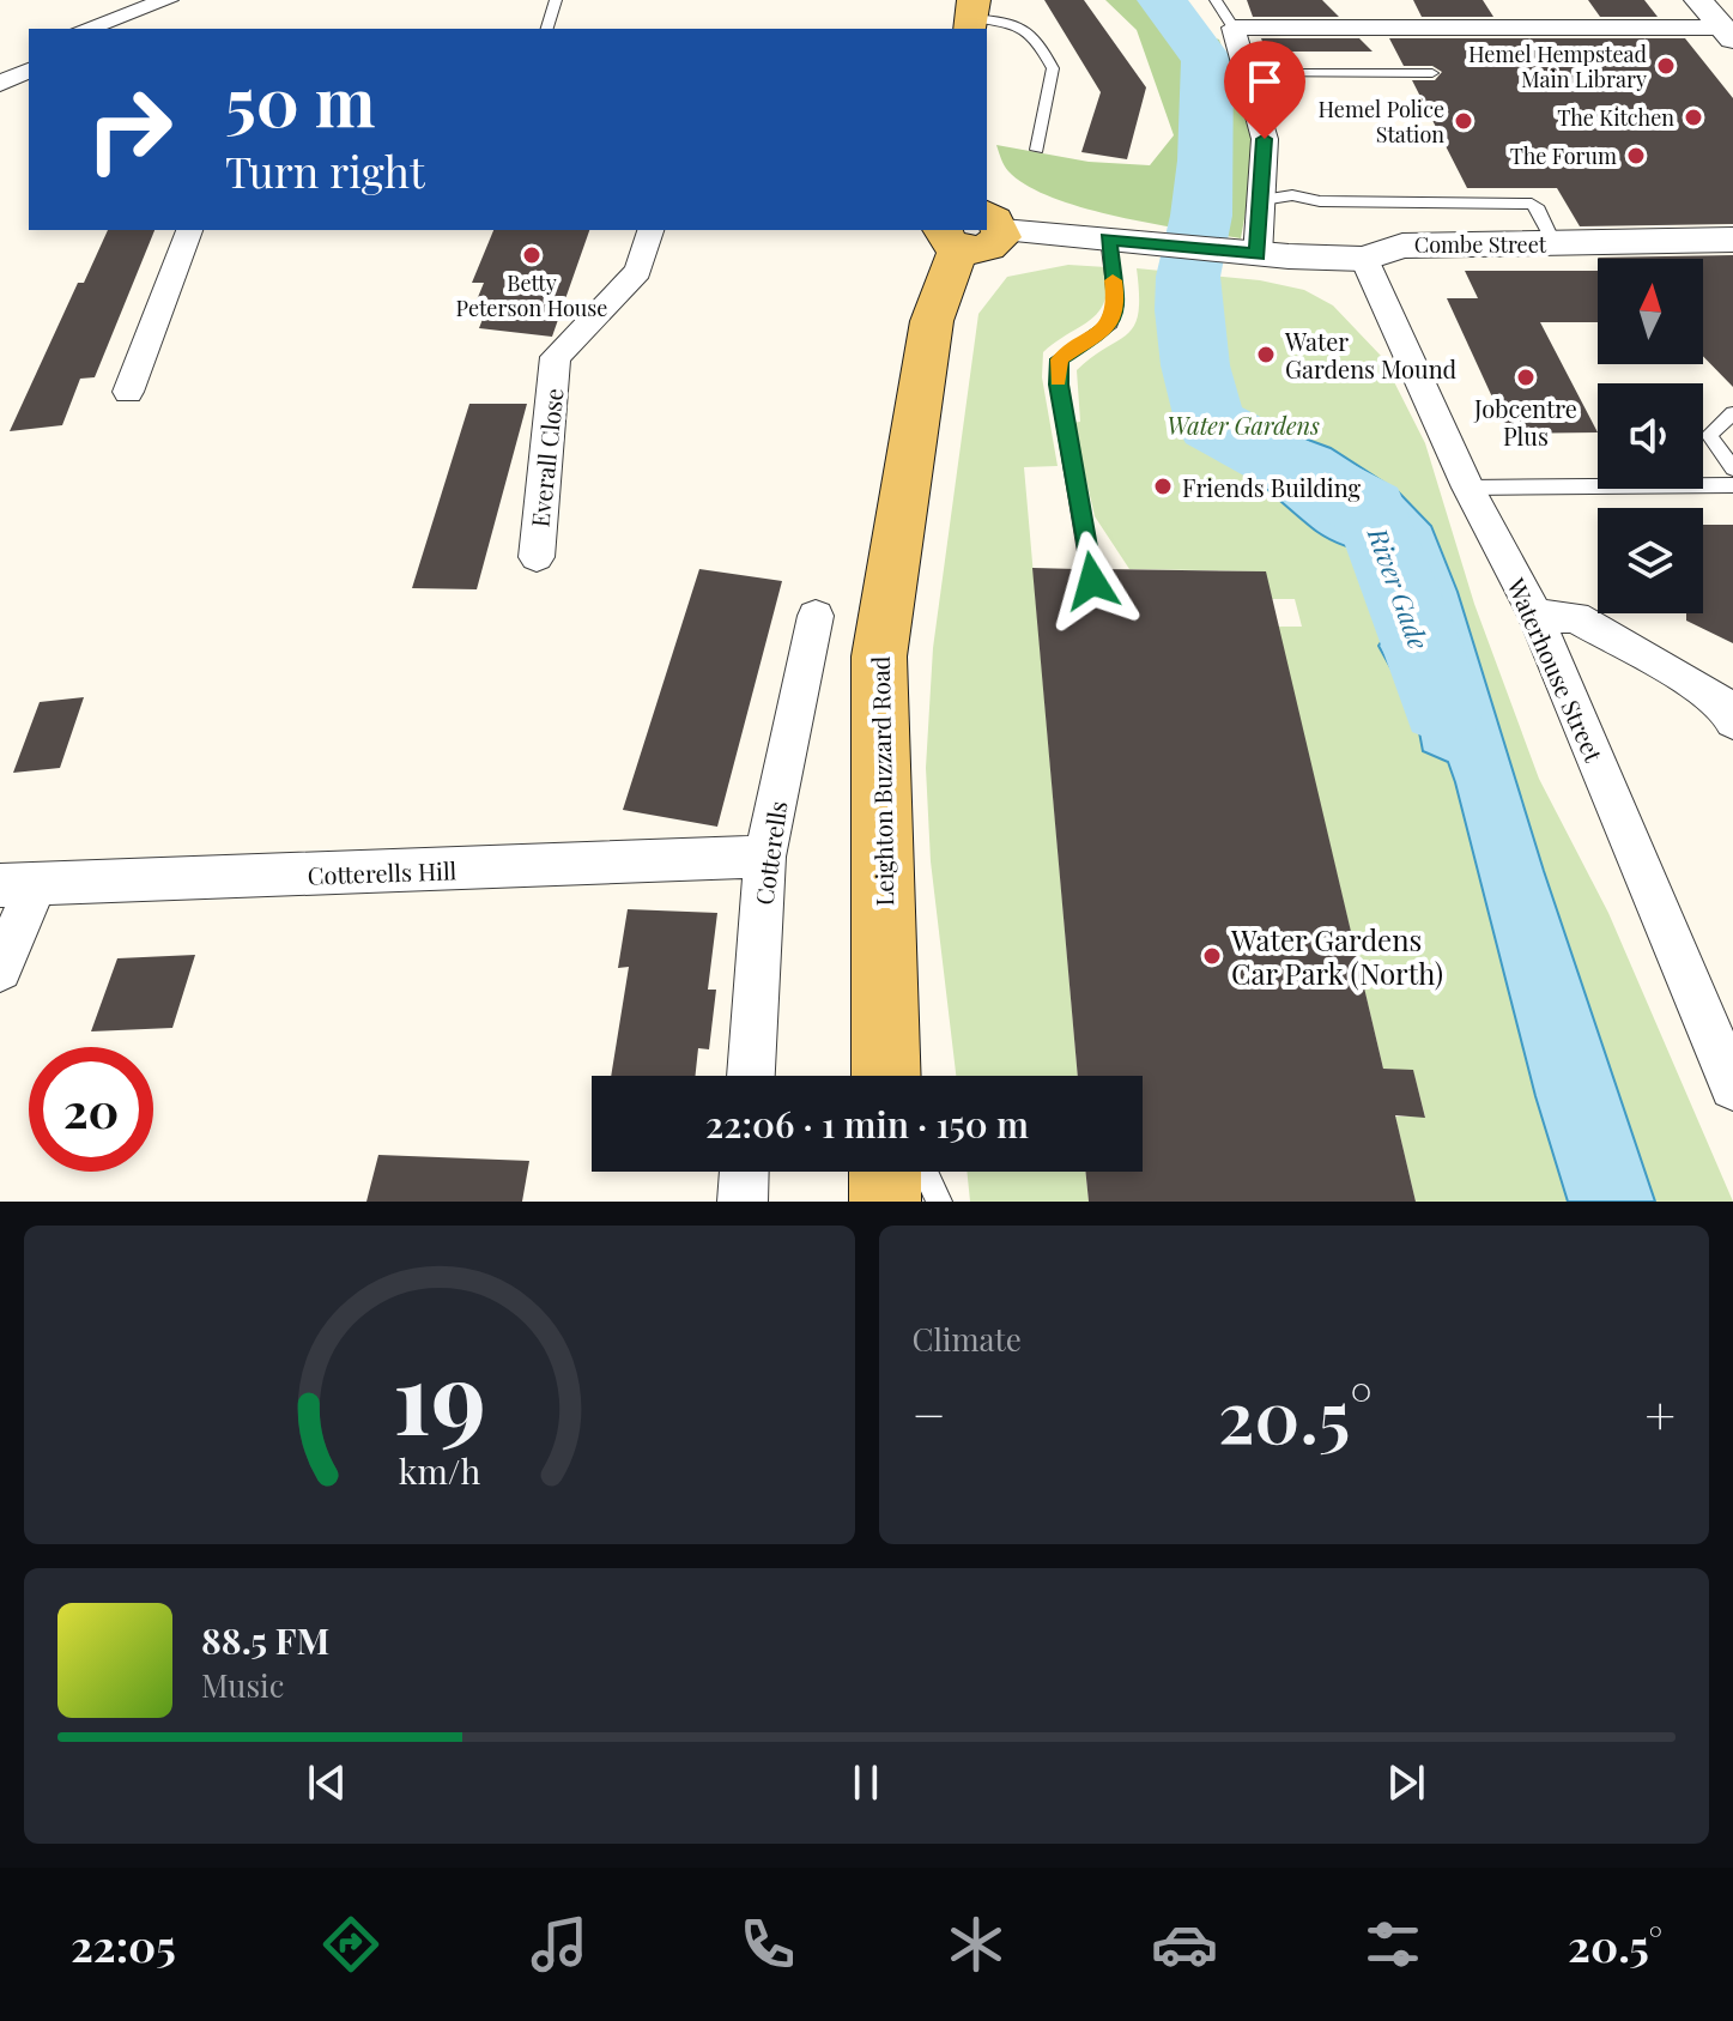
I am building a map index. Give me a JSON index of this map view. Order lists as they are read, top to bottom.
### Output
{
  "streets": {
    "main road": ["Leighton Buzzard Road"],
    "street": [
      "Combe Street",
      "Everall Close",
      "Waterhouse Street",
      "Cotterells",
      "Cotterells Hill"
    ]
  },
  "crossings": [
    ["Combe Street", "Waterhouse Street"],
    ["Cotterells", "Cotterells Hill"]
  ],
  "water": ["River Gade"],
  "parks": ["Water Gardens"],
  "places": [
    "Hemel Hempstead Main Library",
    "The Kitchen",
    "Hemel Police Station",
    "The Forum",
    "Betty Peterson House",
    "Water Gardens Mound",
    "Jobcentre Plus",
    "Friends Building",
    "Water Gardens Car Park (North)"
  ],
  "north": "top",
  "page": {
    "turn": ["50 m", "Turn right"],
    "limit": "20",
    "trip": "22:06 · 1 min · 150 m",
    "tile": "Climate",
    "heat": ["−", "20.5°", "+"],
    "song": ["88.5 FM", "Music"],
    "tabs": ["22:05", "20.5°"],
    "gauge": ["19", "km/h"]
  }
}
